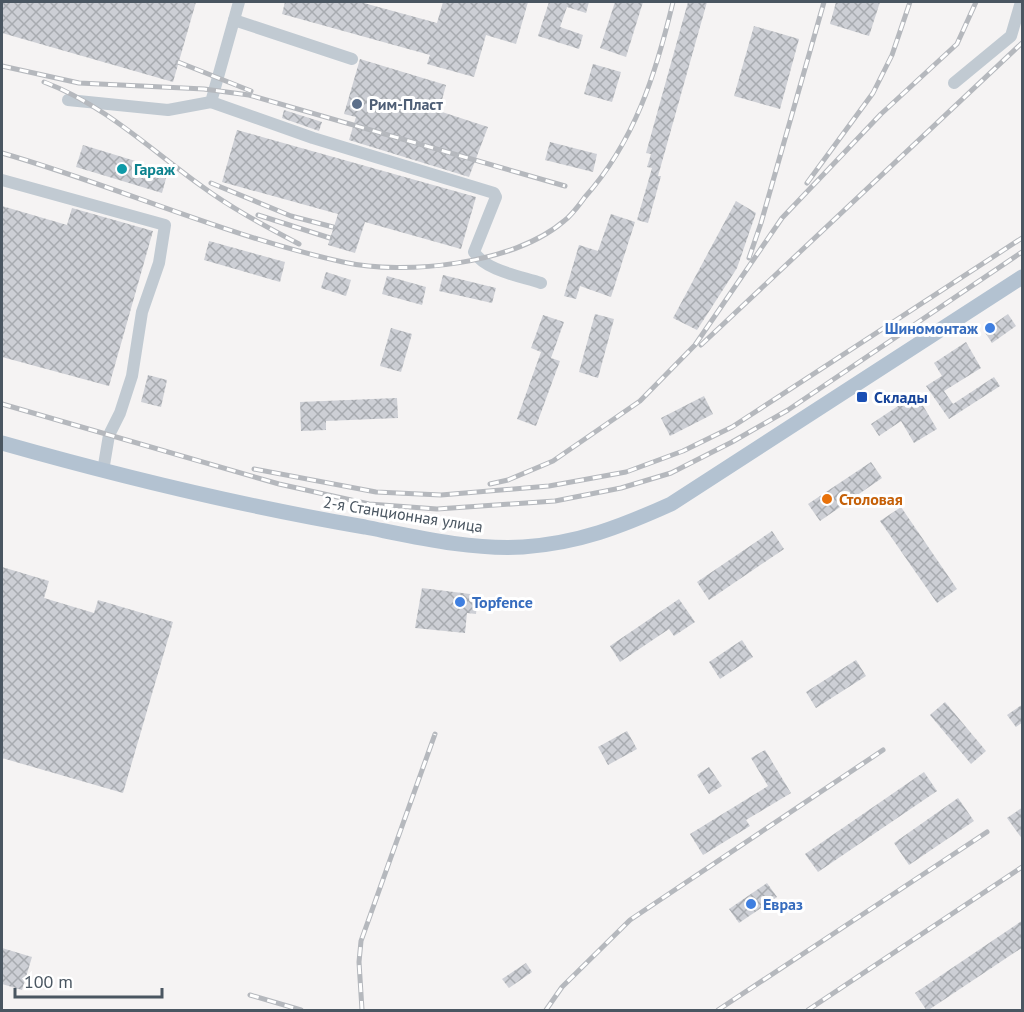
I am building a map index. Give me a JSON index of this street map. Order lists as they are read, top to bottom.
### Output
{
  "streets": {
    "main road": ["2-я Станционная улица"]
  },
  "places": {
    "other": [
      "Рим-Пласт",
      "Гараж",
      "Шиномонтаж",
      "Столовая",
      "Topfence",
      "Евраз"
    ],
    "transit": ["Склады"]
  },
  "scale_bar": "100 m"
}
